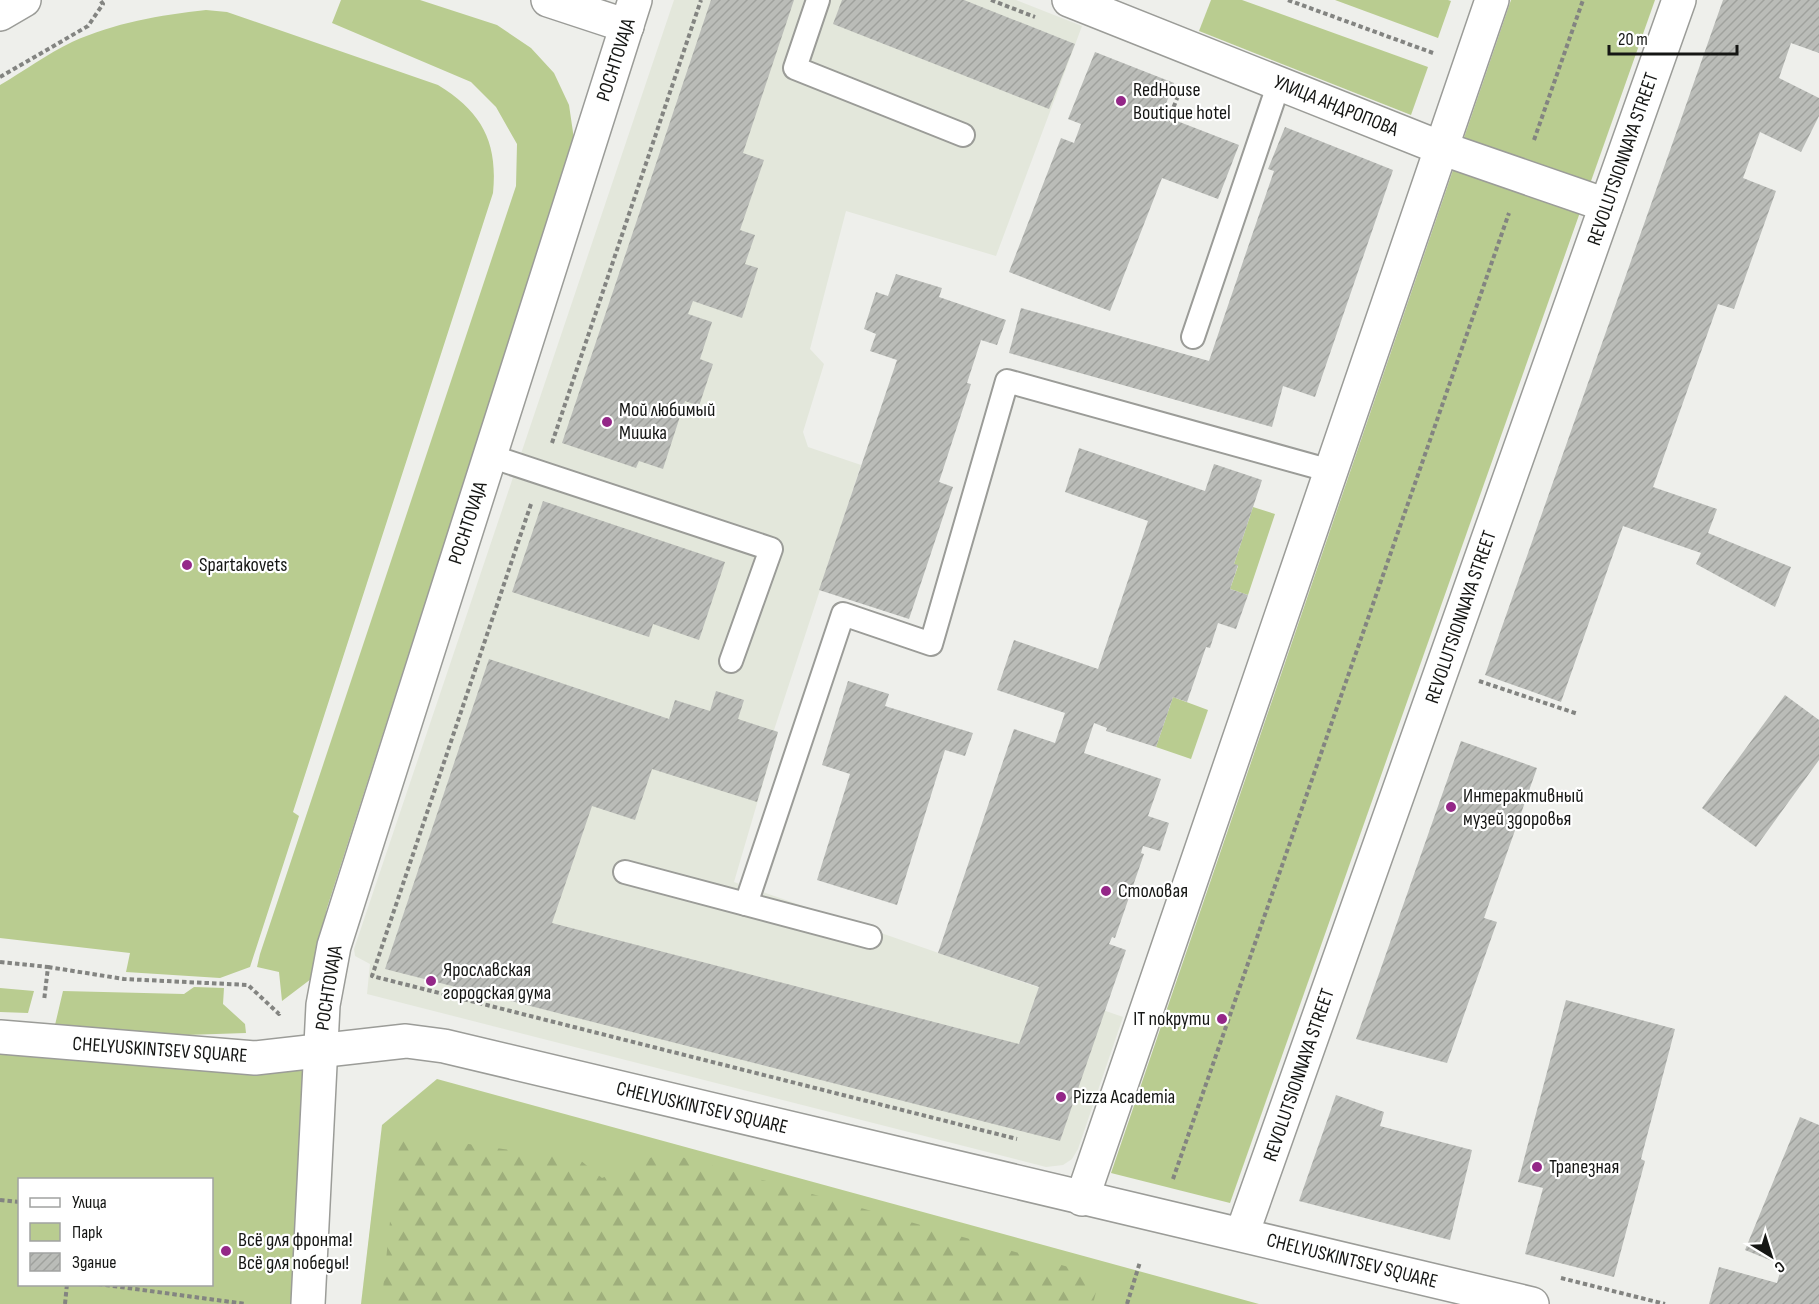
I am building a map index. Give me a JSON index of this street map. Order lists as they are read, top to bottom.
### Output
{
  "streets": {
    "street": [
      "POCHTOVAJA",
      "УЛИЦА АНДРОПОВА",
      "REVOLUTSIONNAYA STREET",
      "CHELYUSKINTSEV SQUARE"
    ]
  },
  "crossings": [
    ["POCHTOVAJA", "CHELYUSKINTSEV SQUARE"],
    ["УЛИЦА АНДРОПОВА", "REVOLUTSIONNAYA STREET"],
    ["REVOLUTSIONNAYA STREET", "CHELYUSKINTSEV SQUARE"]
  ],
  "places": [
    "RedHouse Boutique hotel",
    "Мой любимый Мишка",
    "Spartakovets",
    "Интерактивный музей здоровья",
    "Столовая",
    "Ярославская городская дума",
    "IT покрути",
    "Pizza Academia",
    "Трапезная",
    "Всё для фронта! Всё для победы!"
  ],
  "legend": ["Улица", "Парк", "Здание"],
  "scale_bar": "20 m",
  "north": "bottom right"
}
